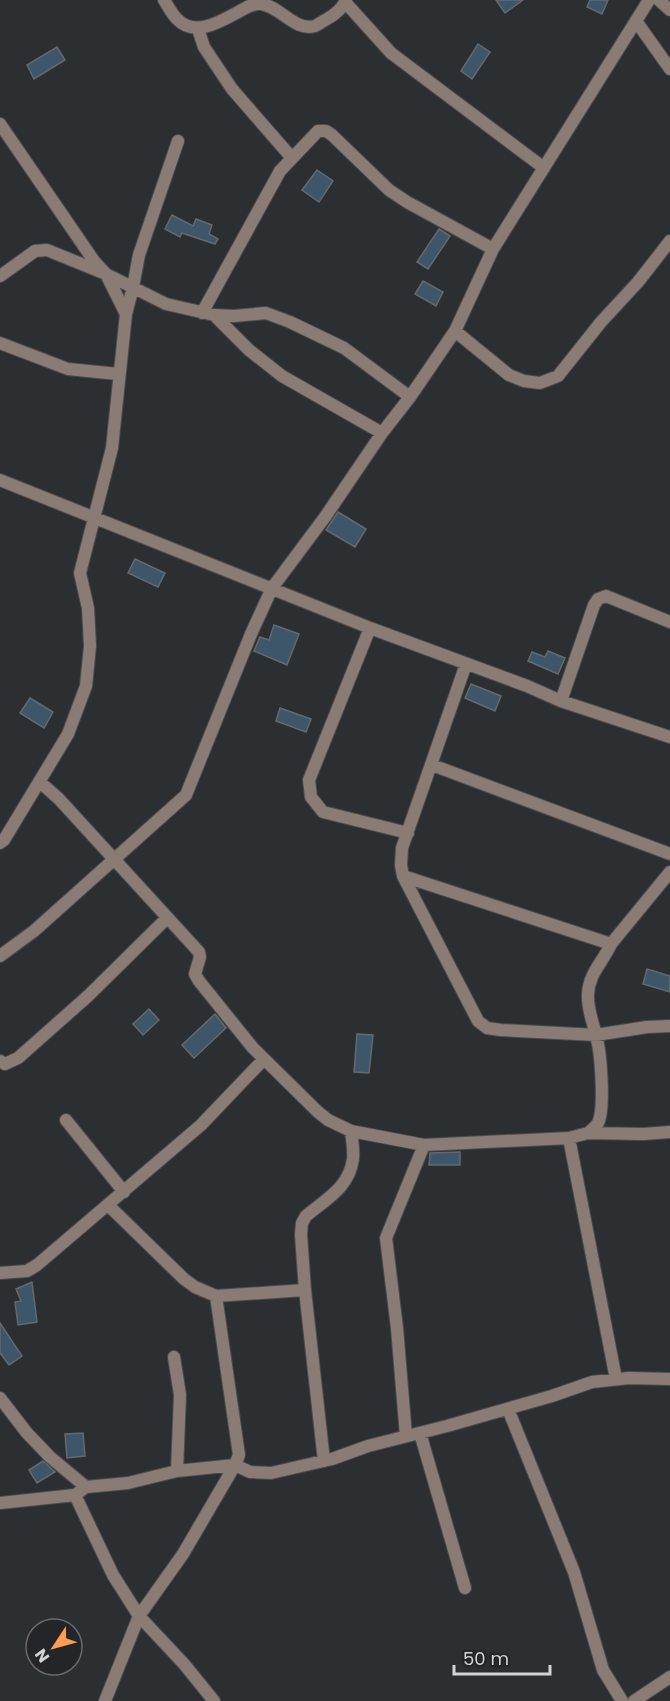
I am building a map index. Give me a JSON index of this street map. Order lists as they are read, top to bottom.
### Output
{
  "scale_bar": "50 m",
  "north": "bottom left"
}
